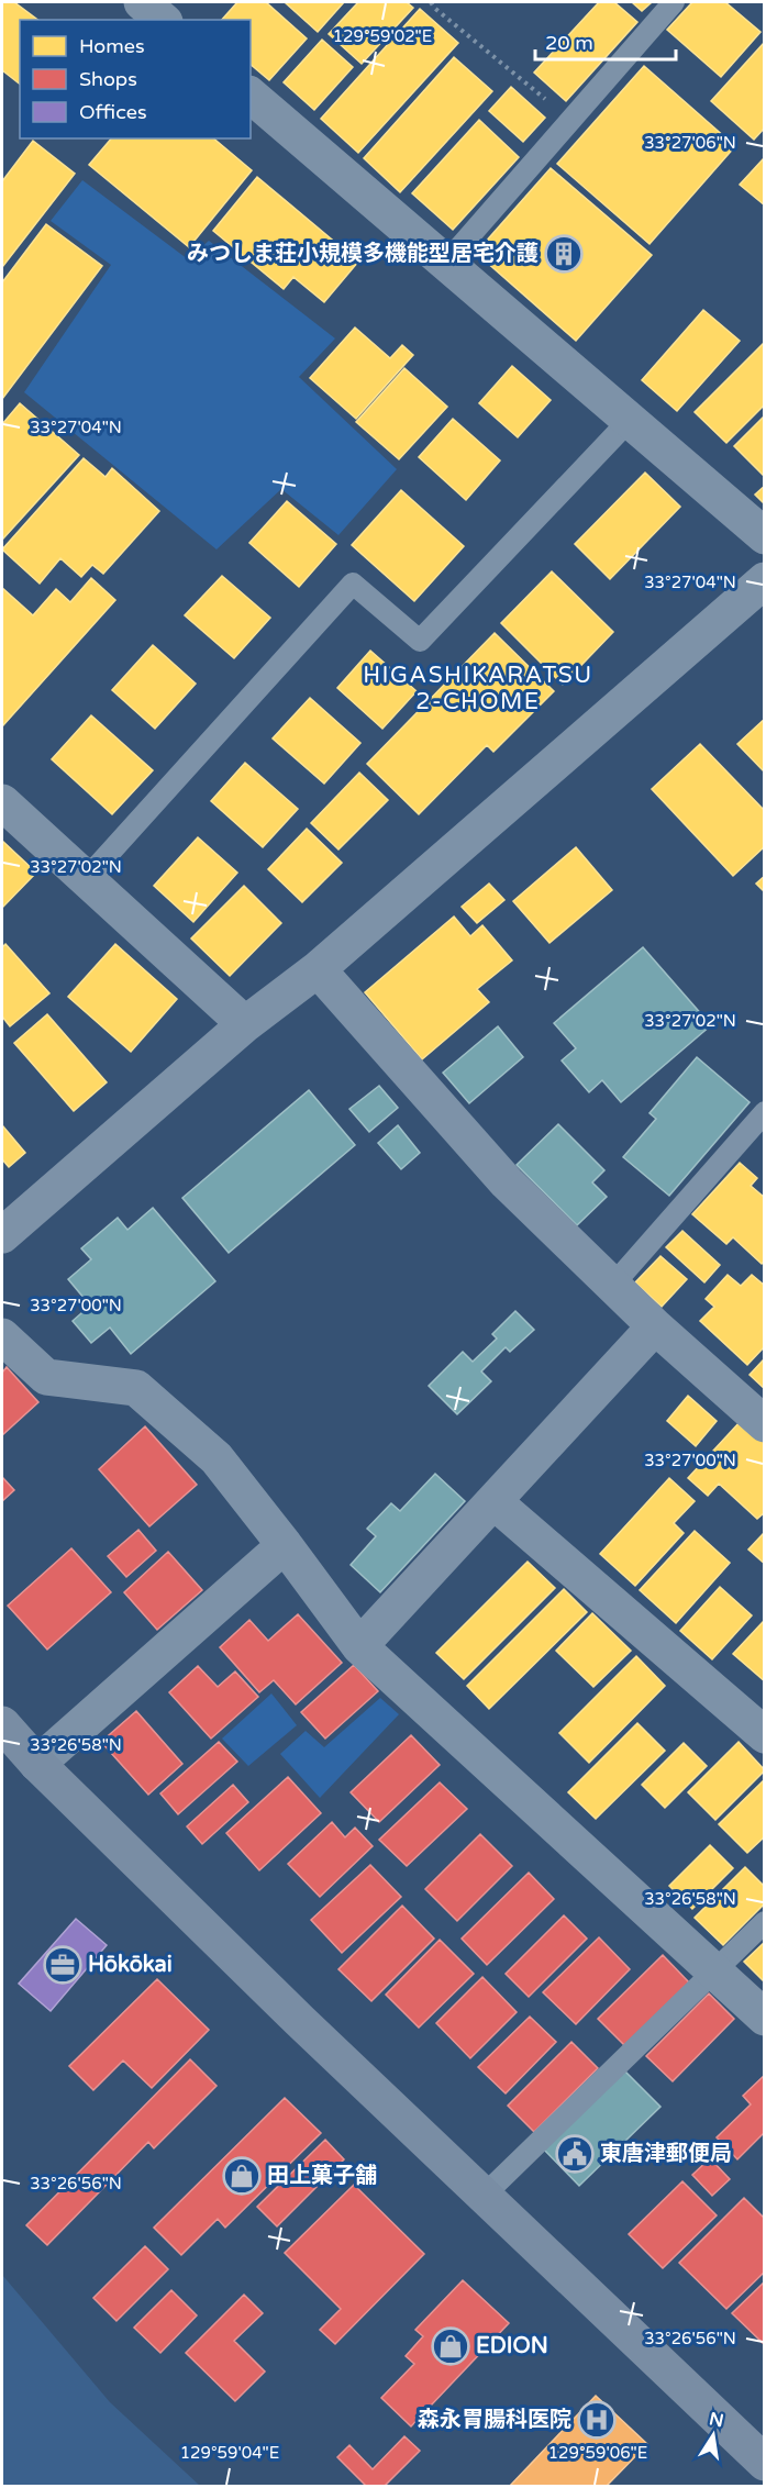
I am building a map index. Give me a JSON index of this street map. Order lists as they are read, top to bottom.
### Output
{
  "districts": ["HIGASHIKARATSU 2-CHOME"],
  "places": {
    "building": ["みつしま荘小規模多機能型居宅介護"],
    "office": ["Hōkōkai"],
    "public building": ["東唐津郵便局"],
    "shop": ["田上菓子舗", "EDION"],
    "hospital": ["森永胃腸科医院"]
  },
  "legend": ["Homes", "Shops", "Offices"],
  "scale_bar": "20 m",
  "north": "top",
  "coordinates": [
    "129°59'02\"E",
    "33°27'06\"N",
    "33°27'04\"N",
    "33°27'02\"N",
    "33°27'00\"N",
    "33°26'58\"N",
    "33°26'56\"N",
    "129°59'04\"E",
    "129°59'06\"E"
  ]
}
